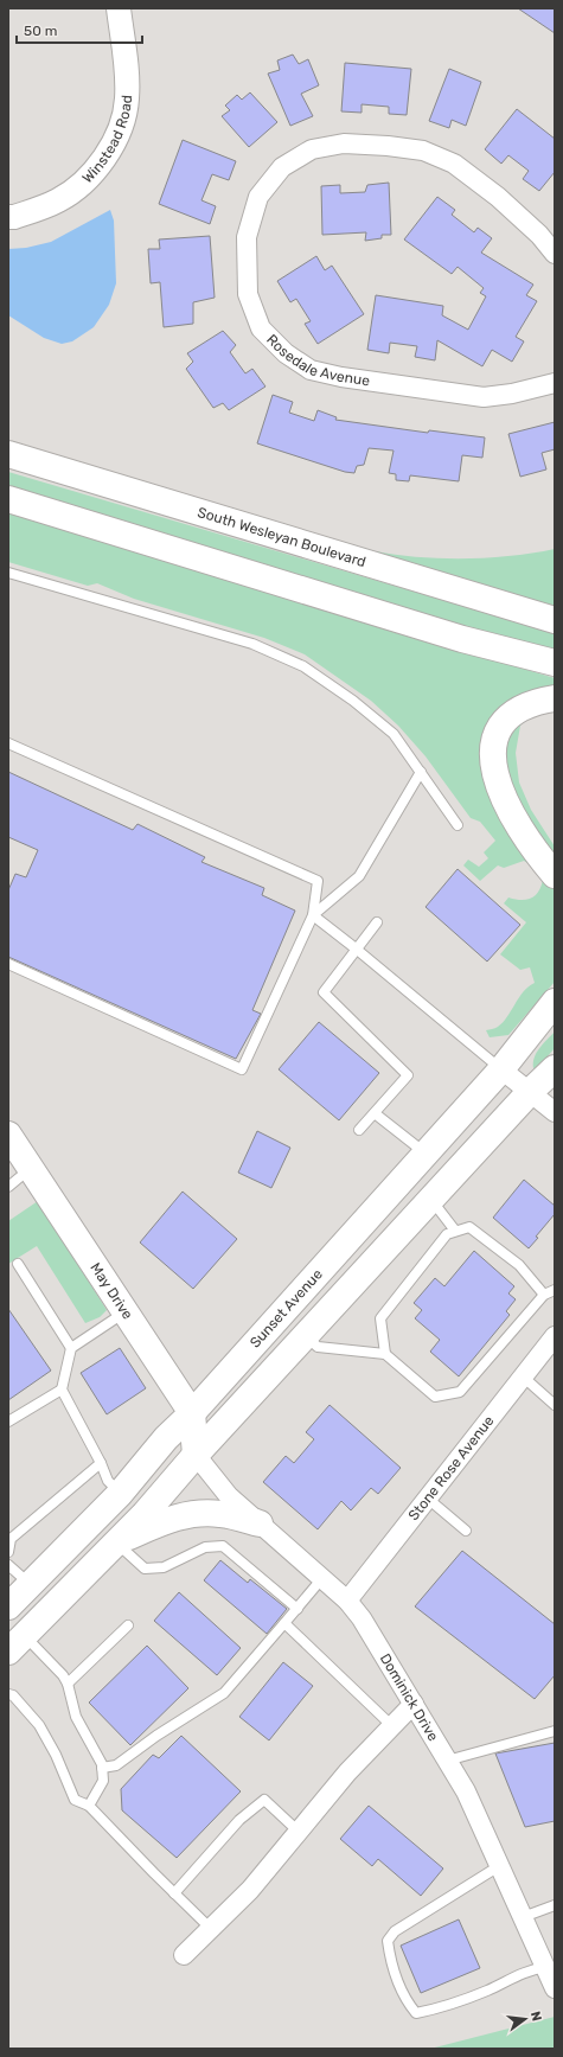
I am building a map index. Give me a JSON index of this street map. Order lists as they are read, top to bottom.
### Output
{
  "streets": {
    "main road": ["South Wesleyan Boulevard", "May Drive", "Sunset Avenue"],
    "street": [
      "Winstead Road",
      "Rosedale Avenue",
      "Stone Rose Avenue",
      "Dominick Drive"
    ]
  },
  "crossings": [
    ["May Drive", "Sunset Avenue"],
    ["May Drive", "Dominick Drive"],
    ["Stone Rose Avenue", "Dominick Drive"]
  ],
  "scale_bar": "50 m",
  "north": "right"
}
